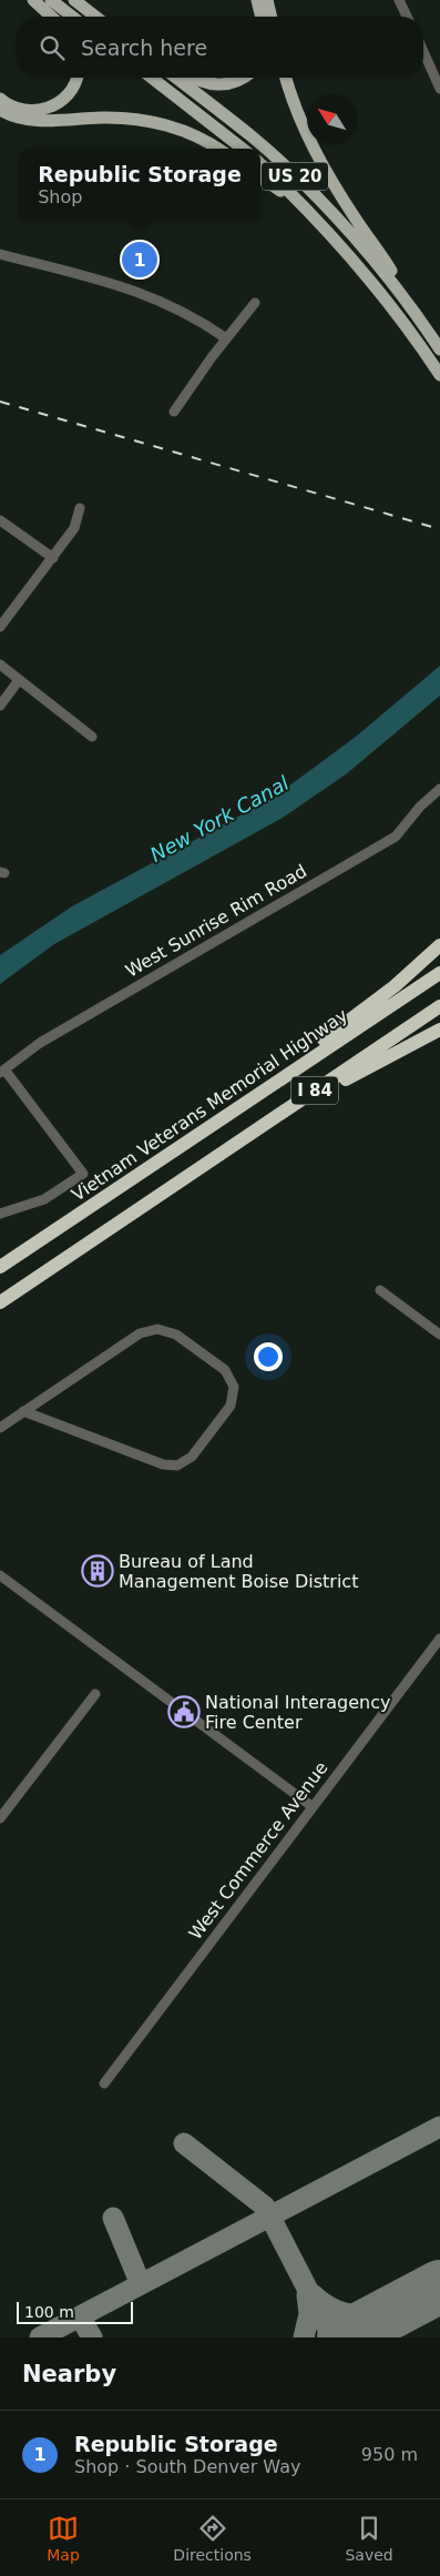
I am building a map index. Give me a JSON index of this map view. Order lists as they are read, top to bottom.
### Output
{
  "streets": {
    "highway": ["I 84", "Vietnam Veterans Memorial Highway"],
    "main road": ["US 20"],
    "street": ["West Sunrise Rim Road", "West Commerce Avenue"]
  },
  "water": ["New York Canal"],
  "places": {
    "building": ["Bureau of Land Management Boise District"],
    "public building": ["National Interagency Fire Center"]
  },
  "scale_bar": "100 m",
  "north": "top left",
  "page": {
    "search": "Search here",
    "popup": ["Republic Storage", "Shop"],
    "pins": "1",
    "scale": "100 m",
    "heading": "Nearby",
    "list": [
      {
        "mark": "1",
        "name": "Republic Storage",
        "note": "Shop · South Denver Way",
        "value": "950 m"
      }
    ],
    "nav": ["Map", "Directions", "Saved"]
  }
}
